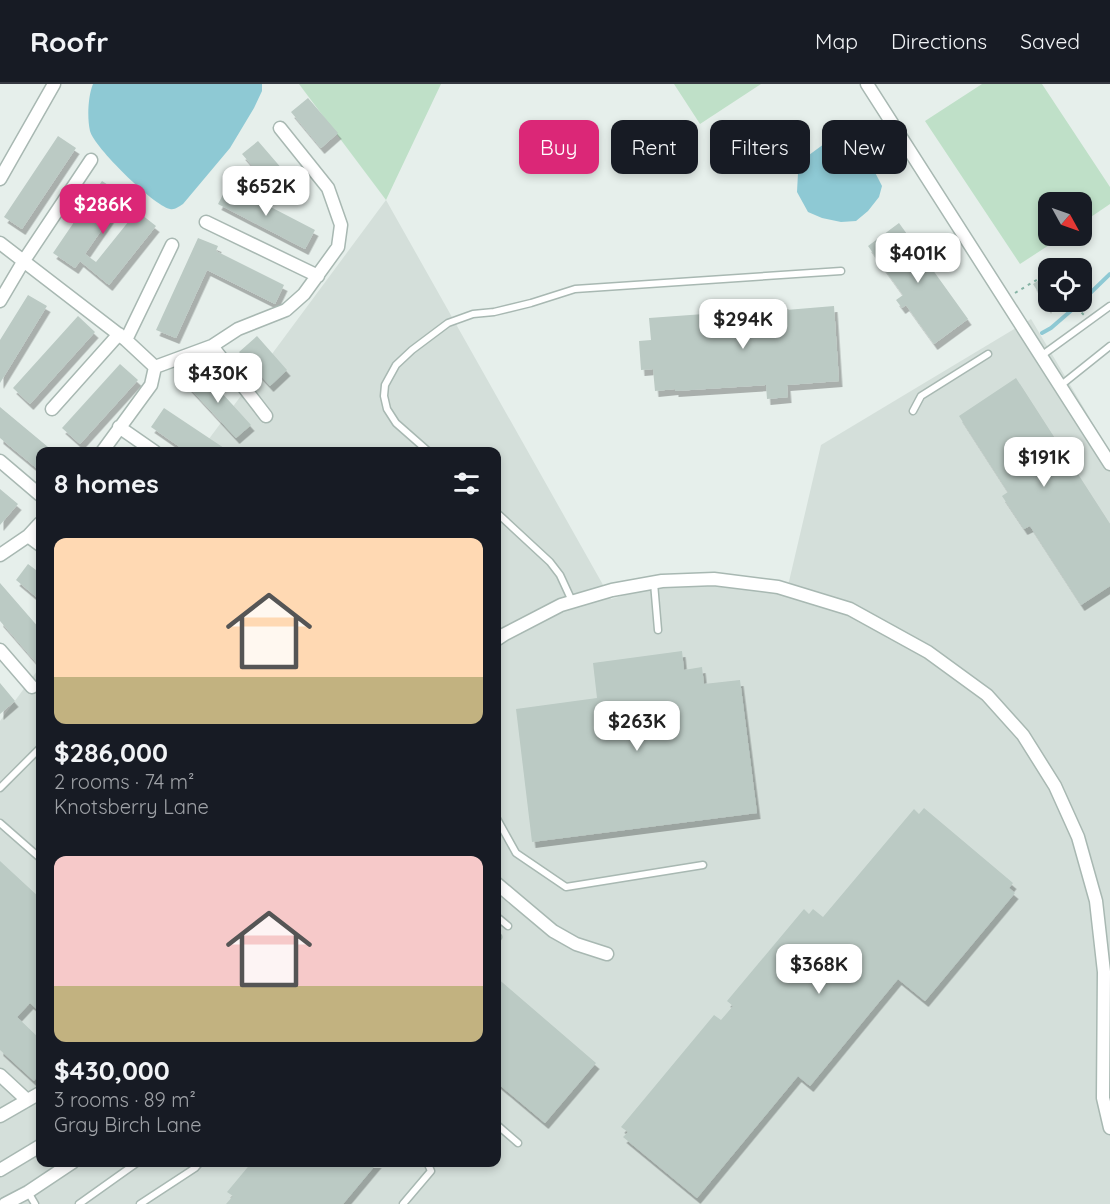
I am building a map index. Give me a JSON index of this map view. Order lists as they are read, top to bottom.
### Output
{
  "north": "bottom right",
  "page": {
    "header": "Roofr",
    "nav": ["Map", "Directions", "Saved"],
    "chip": [
      "Buy",
      "Rent",
      "Filters",
      "New"
    ],
    "price": [
      "$652K",
      "$286K",
      "$401K",
      "$294K",
      "$430K",
      "$191K",
      "$263K",
      "$368K"
    ],
    "heading": "8 homes",
    "list": [
      {
        "name": "$286,000",
        "note": "2 rooms · 74 m² · Knotsberry Lane"
      },
      {
        "name": "$430,000",
        "note": "3 rooms · 89 m² · Gray Birch Lane"
      }
    ]
  }
}
